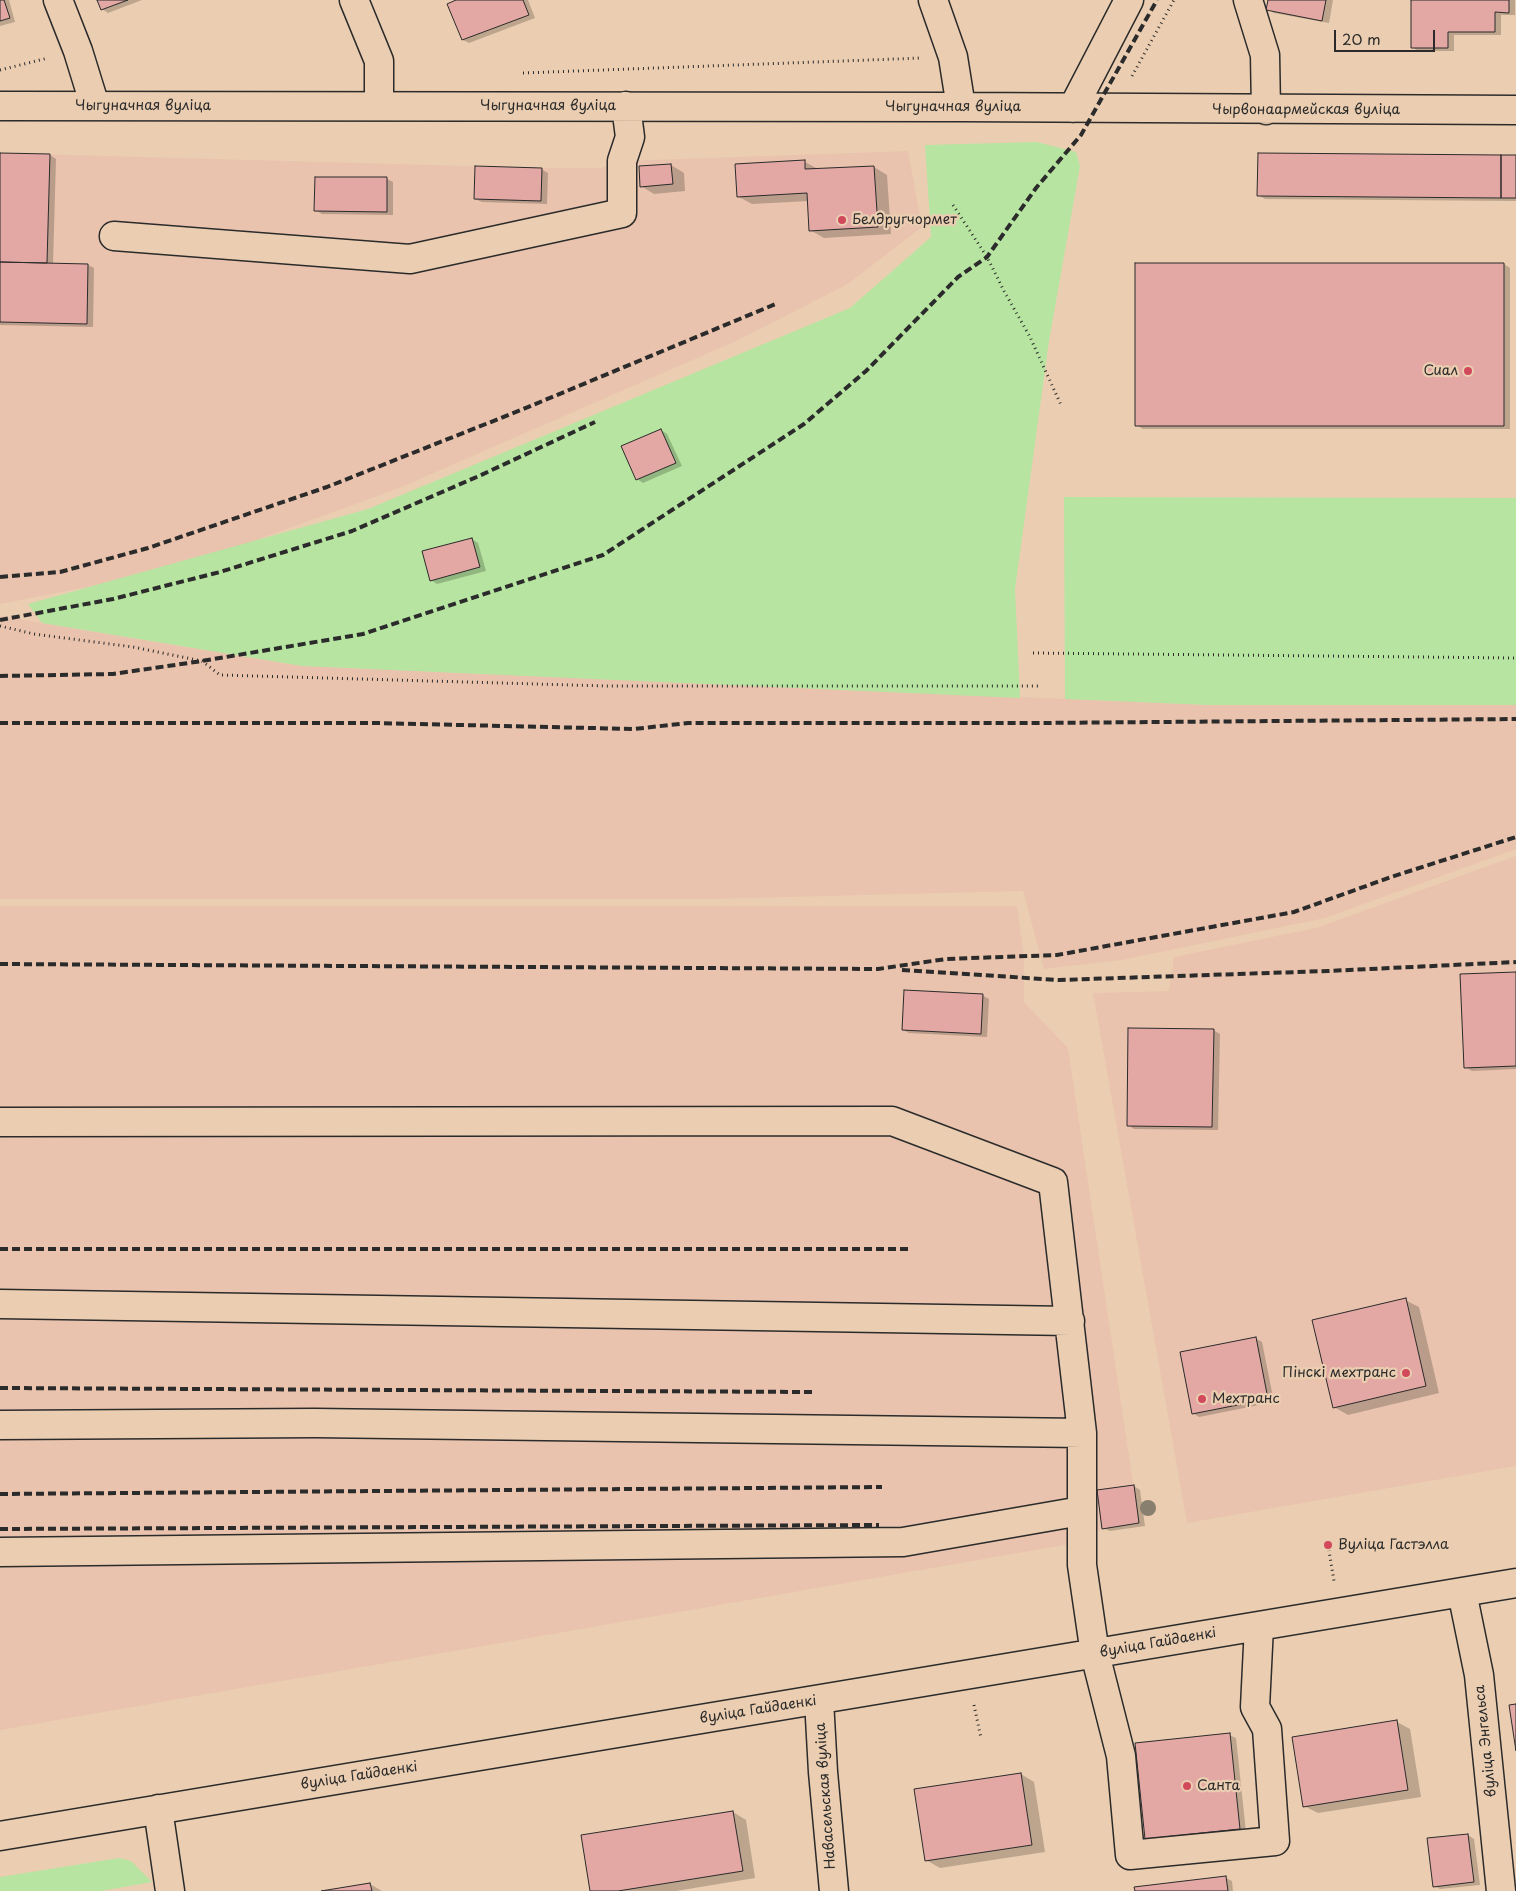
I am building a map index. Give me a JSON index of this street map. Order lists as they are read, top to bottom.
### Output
{
  "streets": {
    "street": [
      "Чыгуначная вуліца",
      "Чырвонаармейская вуліца",
      "вуліца Гайдаенкі",
      "вуліца Энгельса",
      "Навасельская вуліца"
    ]
  },
  "crossings": [
    ["Чыгуначная вуліца", "Чырвонаармейская вуліца"],
    ["вуліца Гайдаенкі", "вуліца Энгельса"],
    ["вуліца Гайдаенкі", "Навасельская вуліца"]
  ],
  "places": [
    "Белдругчормет",
    "Сиал",
    "Пінскі мехтранс",
    "Мехтранс",
    "Вуліца Гастэлла",
    "Санта"
  ],
  "scale_bar": "20 m"
}
